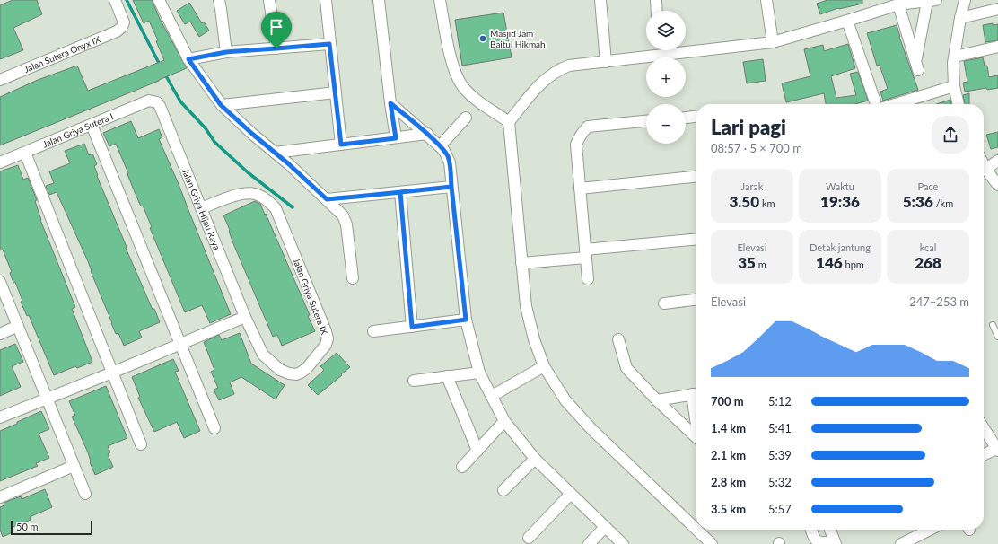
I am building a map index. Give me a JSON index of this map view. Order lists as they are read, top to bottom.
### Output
{
  "streets": {
    "street": [
      "Jalan Sutera Onyx IX",
      "Jalan Griya Sutera I",
      "Jalan Griya Hijau Raya",
      "Jalan Griya Sutera IX"
    ]
  },
  "crossings": [
    ["Jalan Griya Sutera I", "Jalan Griya Hijau Raya"],
    ["Jalan Griya Hijau Raya", "Jalan Griya Sutera IX"]
  ],
  "places": ["Masjid Jam Baitul Hikmah"],
  "scale_bar": "50 m",
  "page": {
    "map_buttons": ["+", "−"],
    "heading": ["Lari pagi", "08:57 · 5 × 700 m"],
    "stats": [
      ["Jarak", "3.50 km"],
      ["Waktu", "19:36"],
      ["Pace", "5:36 /km"],
      ["Elevasi", "35 m"],
      ["Detak jantung", "146 bpm"],
      ["kcal", "268"]
    ],
    "chart": ["Elevasi", "247–253 m"],
    "list": [
      {
        "name": "700 m",
        "note": "5:12"
      },
      {
        "name": "1.4 km",
        "note": "5:41"
      },
      {
        "name": "2.1 km",
        "note": "5:39"
      },
      {
        "name": "2.8 km",
        "note": "5:32"
      },
      {
        "name": "3.5 km",
        "note": "5:57"
      }
    ],
    "scale": "50 m"
  }
}
